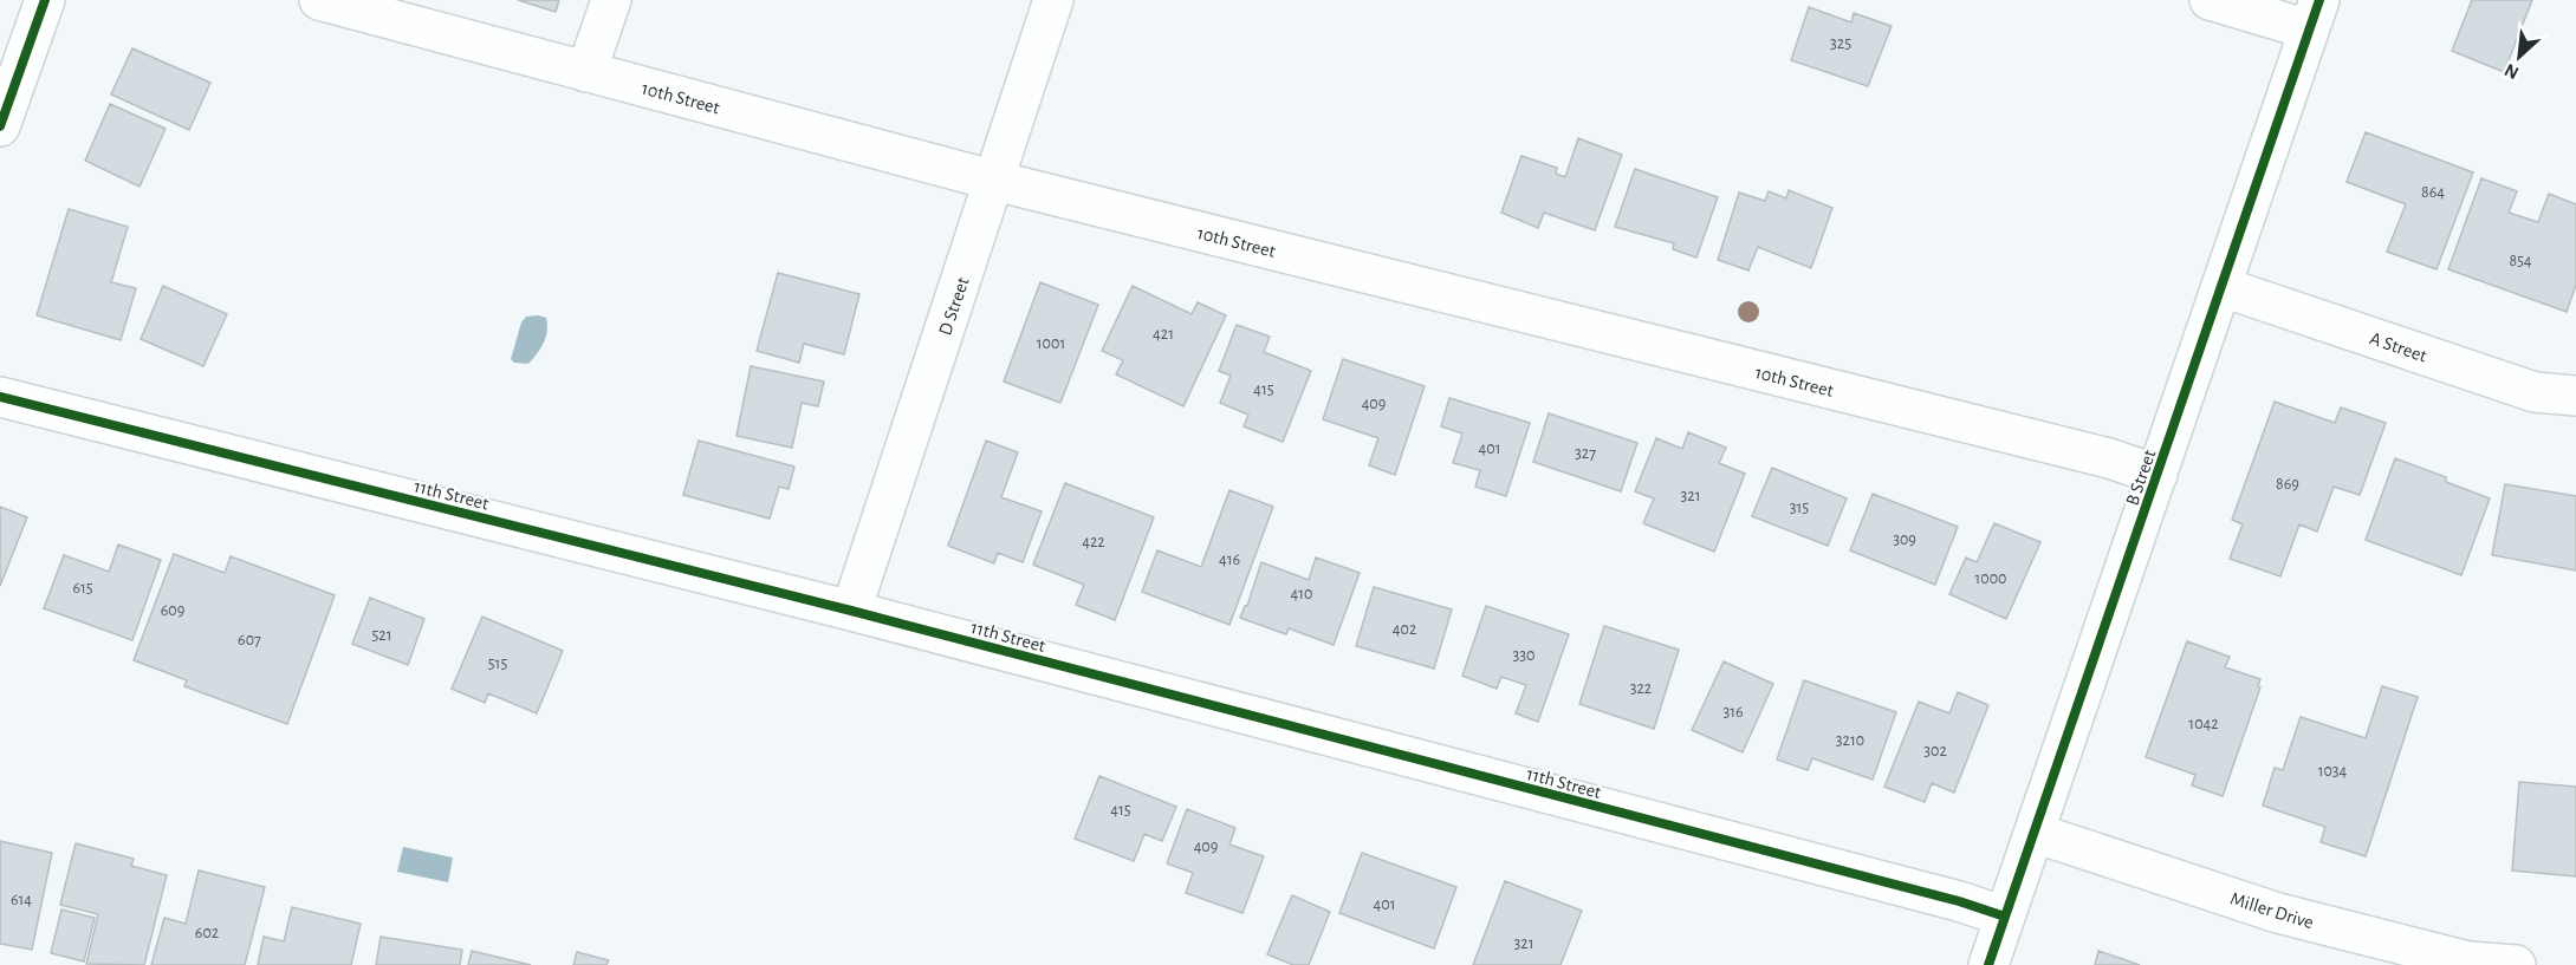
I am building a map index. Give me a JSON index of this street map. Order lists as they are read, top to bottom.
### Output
{
  "streets": {
    "street": [
      "10th Street",
      "D Street",
      "A Street",
      "B Street",
      "11th Street",
      "Miller Drive"
    ]
  },
  "crossings": [
    ["10th Street", "D Street"],
    ["10th Street", "B Street"],
    ["D Street", "11th Street"],
    ["A Street", "B Street"],
    ["B Street", "11th Street"],
    ["B Street", "Miller Drive"]
  ],
  "house_numbers": [
    "325",
    "864",
    "854",
    "421",
    "1001",
    "415",
    "409",
    "401",
    "327",
    "869",
    "321",
    "315",
    "309",
    "422",
    "416",
    "1000",
    "615",
    "410",
    "609",
    "402",
    "521",
    "607",
    "330",
    "515",
    "322",
    "316",
    "1042",
    "3210",
    "302",
    "1034",
    "415",
    "409",
    "614",
    "401",
    "602",
    "321"
  ],
  "north": "bottom left"
}
